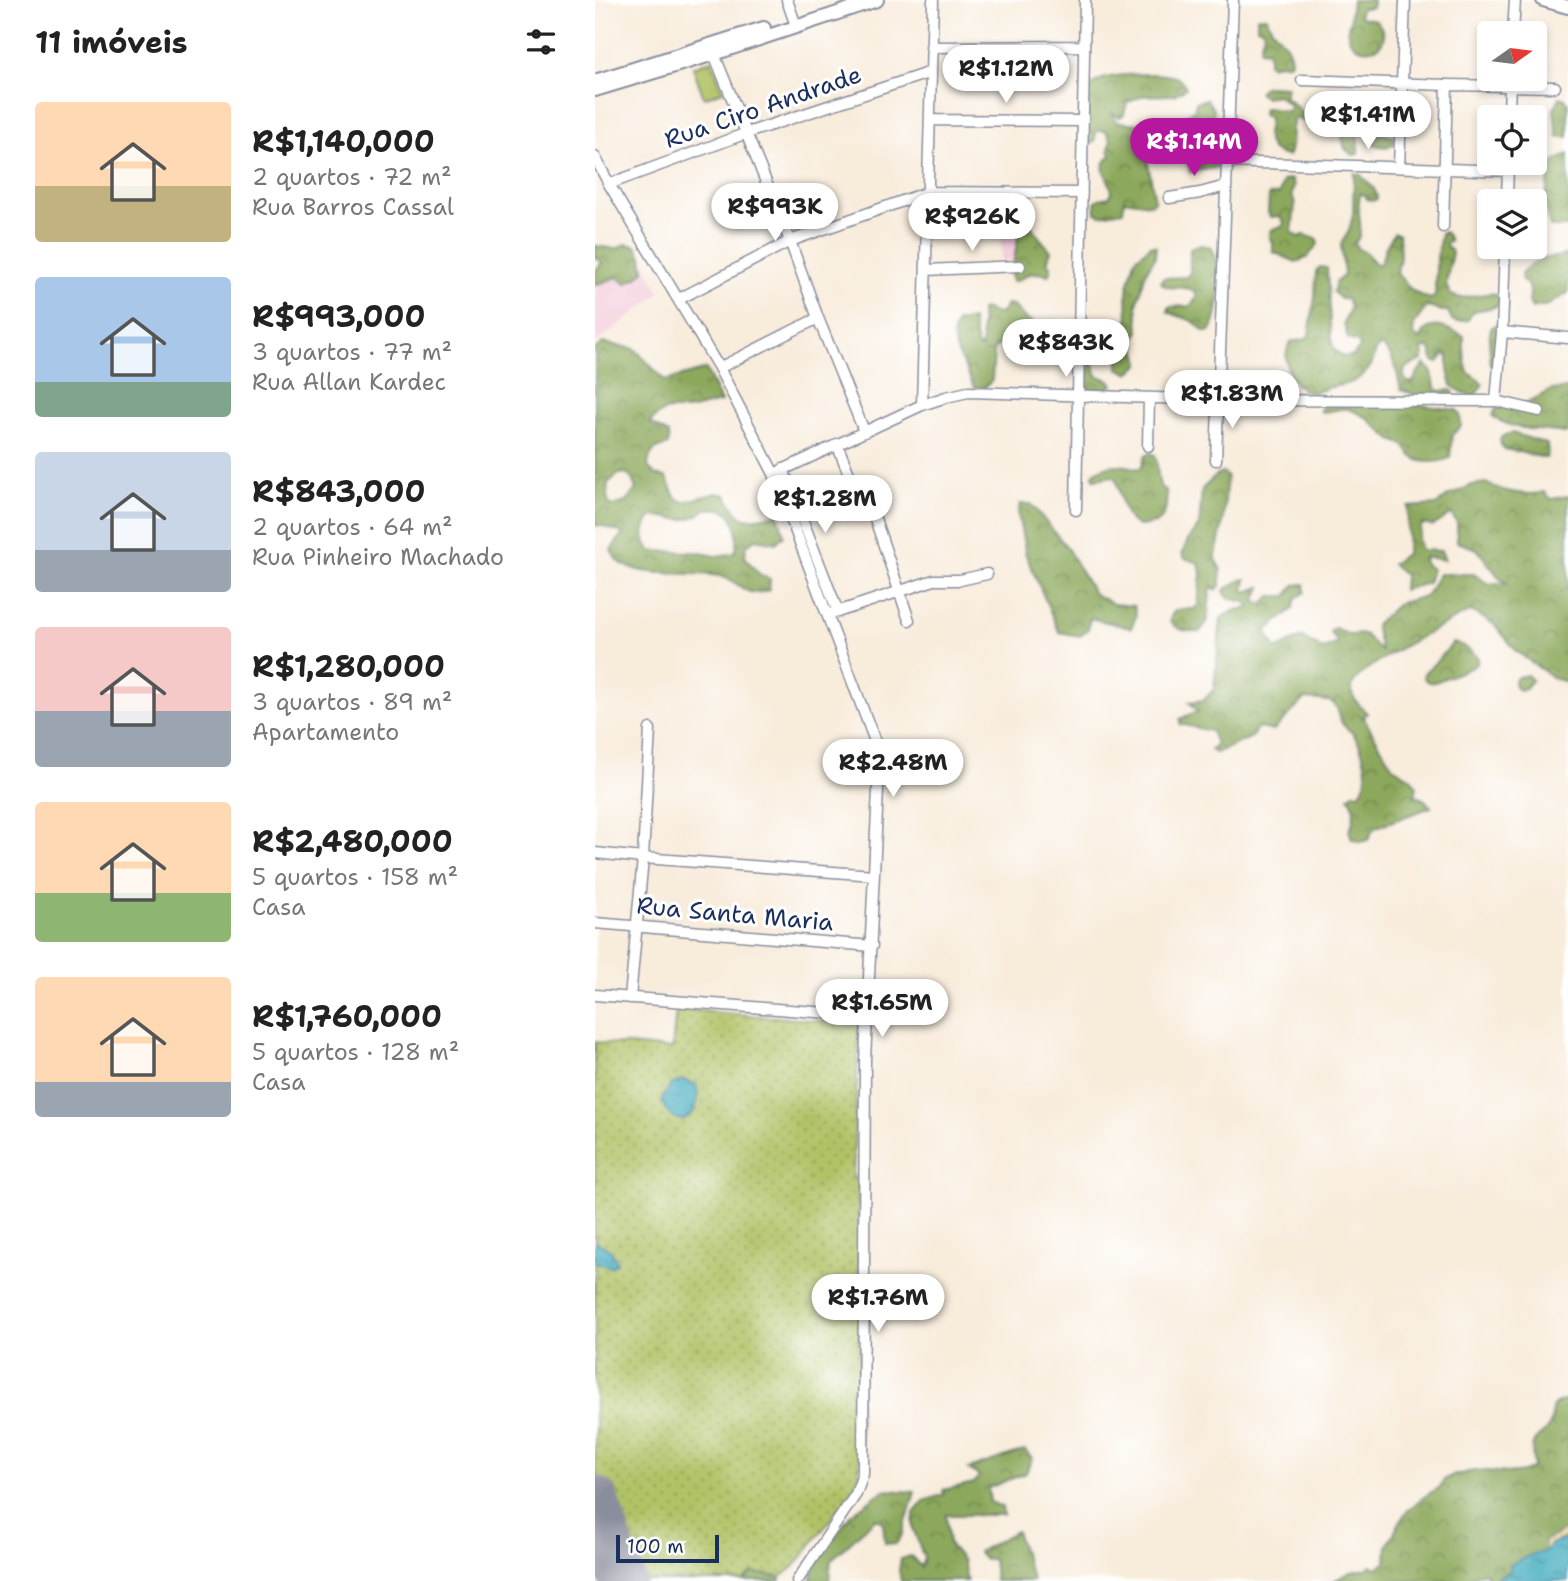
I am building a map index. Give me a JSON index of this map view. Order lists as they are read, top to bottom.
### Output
{
  "streets": {
    "street": ["Rua Ciro Andrade", "Rua Santa Maria"]
  },
  "scale_bar": "100 m",
  "north": "right",
  "page": {
    "heading": "11 imóveis",
    "price": [
      "R$1.12M",
      "R$1.41M",
      "R$1.14M",
      "R$993K",
      "R$926K",
      "R$843K",
      "R$1.83M",
      "R$1.28M",
      "R$2.48M",
      "R$1.65M",
      "R$1.76M"
    ],
    "list": [
      {
        "name": "R$1,140,000",
        "note": "2 quartos · 72 m² · Rua Barros Cassal"
      },
      {
        "name": "R$993,000",
        "note": "3 quartos · 77 m² · Rua Allan Kardec"
      },
      {
        "name": "R$843,000",
        "note": "2 quartos · 64 m² · Rua Pinheiro Machado"
      },
      {
        "name": "R$1,280,000",
        "note": "3 quartos · 89 m² · Apartamento"
      },
      {
        "name": "R$2,480,000",
        "note": "5 quartos · 158 m² · Casa"
      },
      {
        "name": "R$1,760,000",
        "note": "5 quartos · 128 m² · Casa"
      }
    ],
    "scale": "100 m"
  }
}
